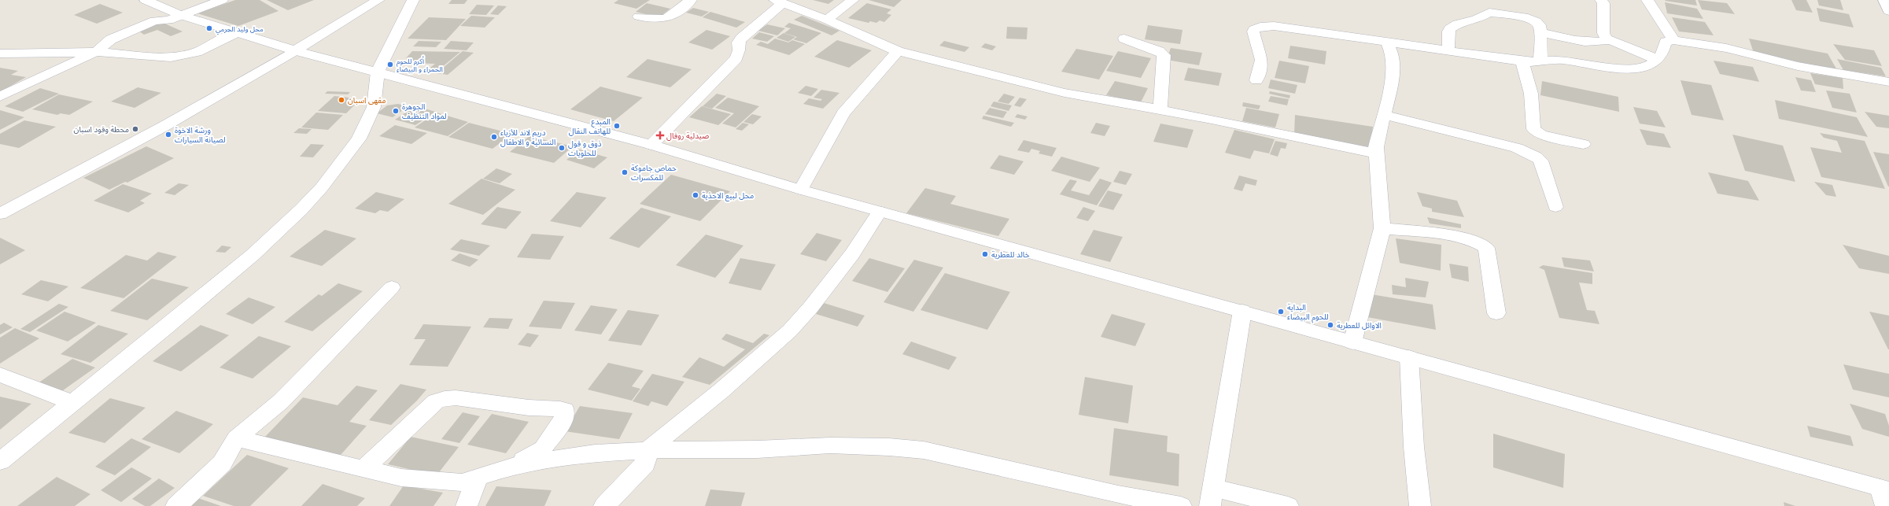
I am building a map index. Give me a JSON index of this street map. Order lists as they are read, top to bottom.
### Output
{
  "places": {
    "other": [
      "محل وليد الجرمي",
      "أكرم للحوم الحمراء و البيضاء",
      "مقهى اسبان",
      "الجوهرة لمواد التنظيف",
      "المبدع للهاتف النقال",
      "محطة وقود اسبان",
      "ورشة الاخوة لصيانة السيارات",
      "دريم لاند للأزياء النسائية و الاطفال",
      "ذوق و قول للحلويات",
      "حماص جاموكة للمكسرات",
      "محل لبيع الاحذية",
      "خالد للعطرية",
      "البداية للحوم البيضاء",
      "الاوائل للعطرية"
    ],
    "health": ["صيدلية روفال"]
  }
}
